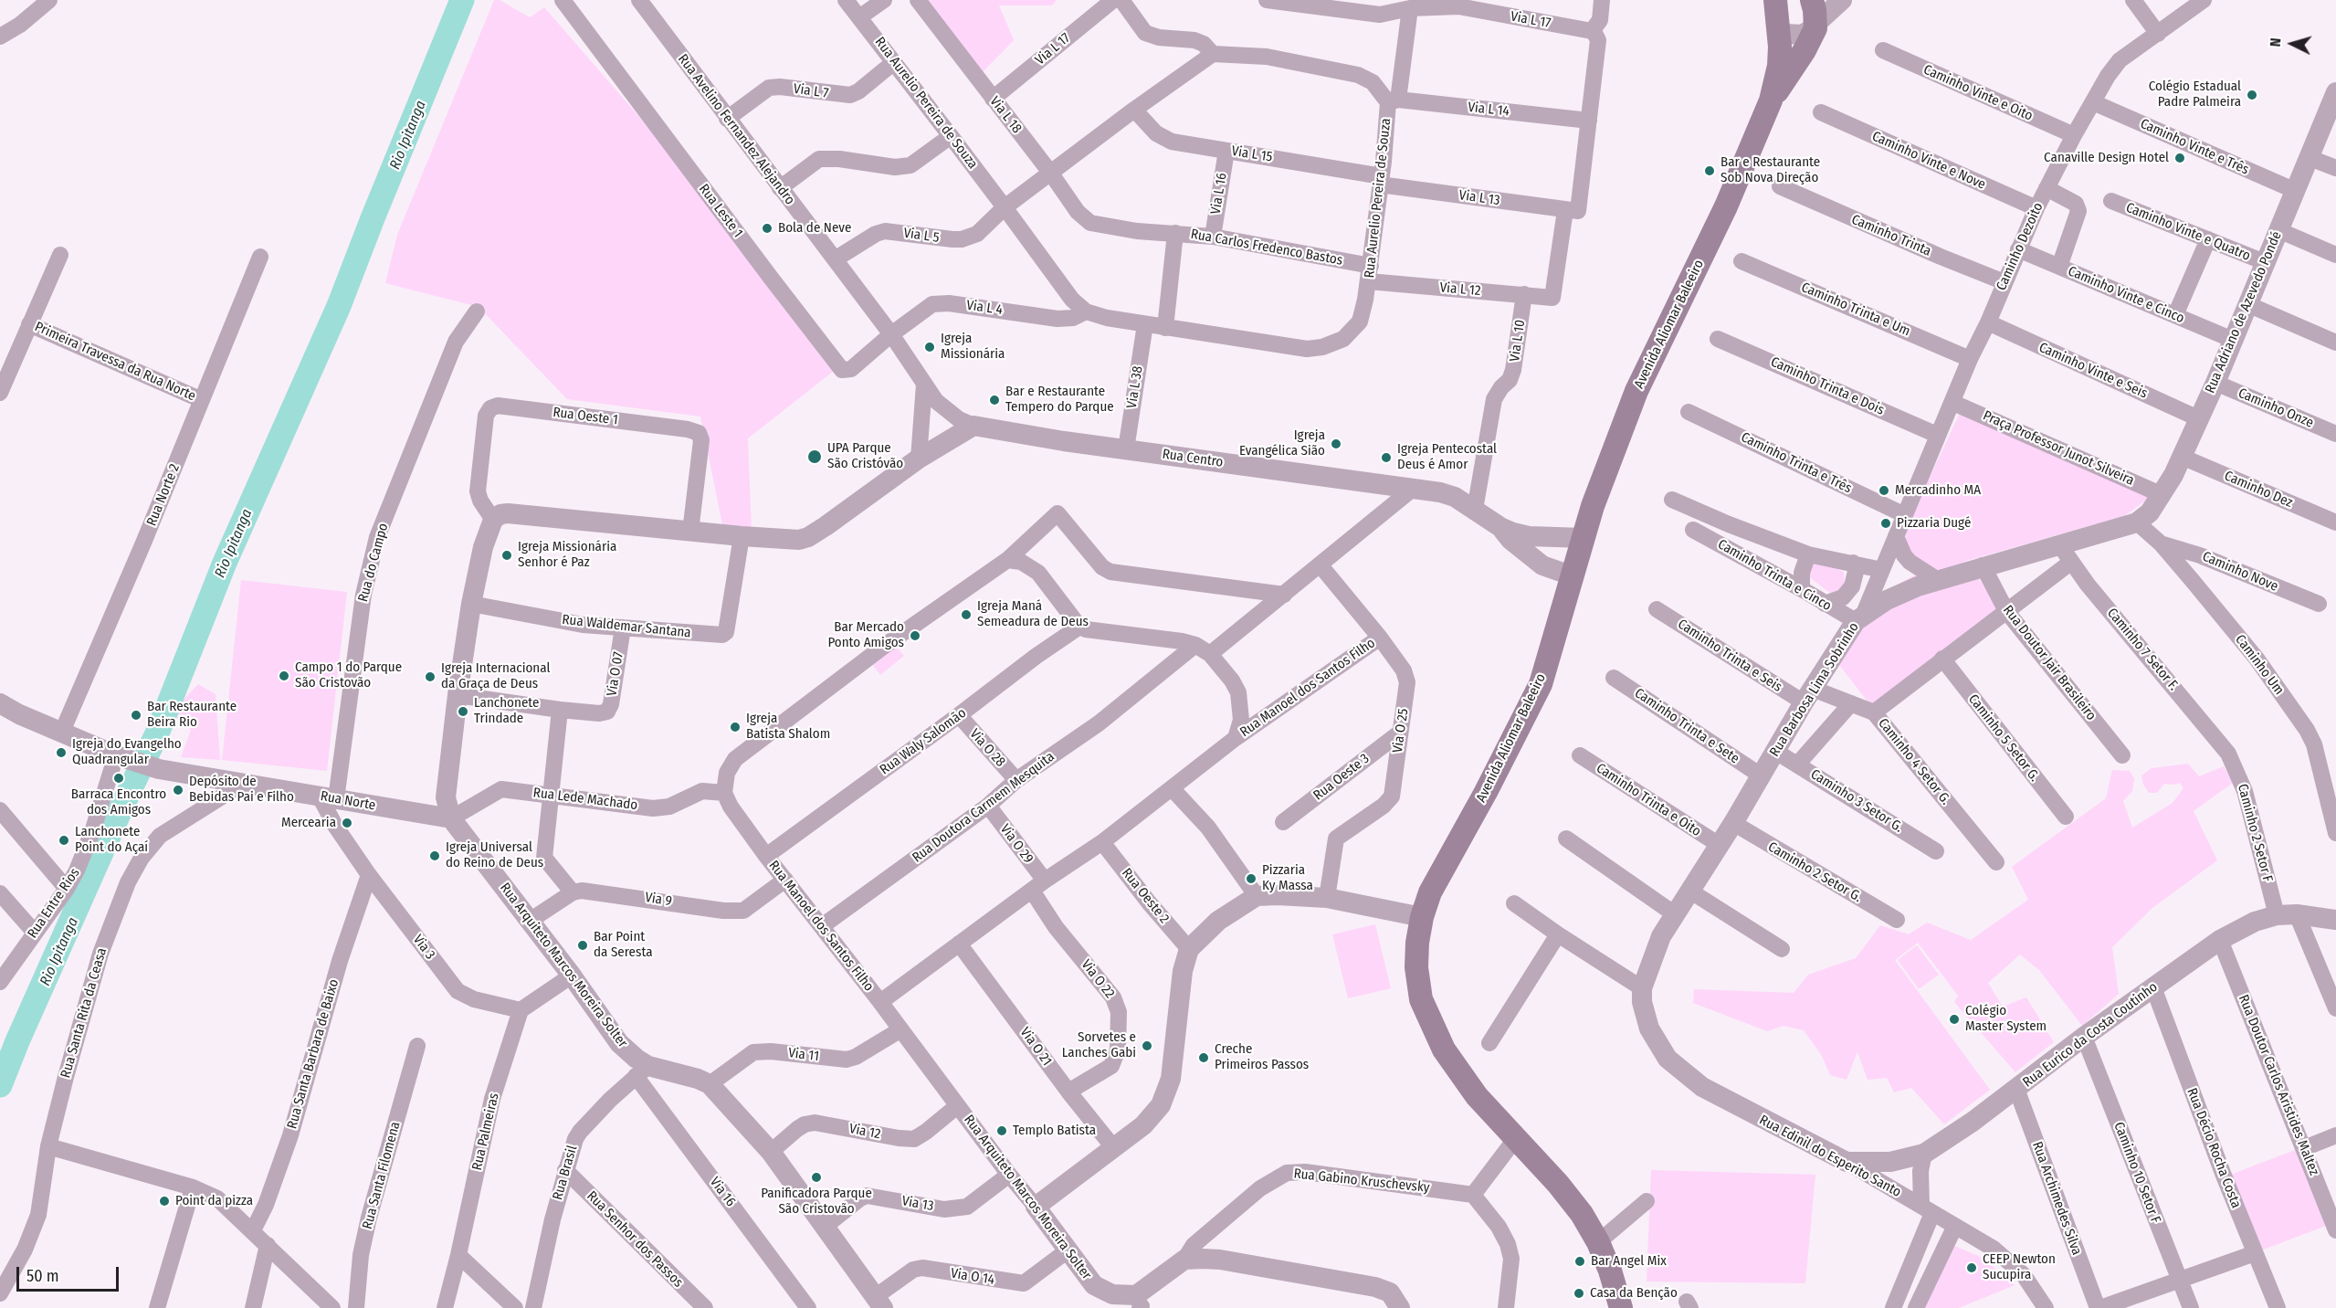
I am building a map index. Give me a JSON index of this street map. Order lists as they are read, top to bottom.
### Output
{
  "streets": {
    "main road": ["Avenida Aliomar Baleeiro"],
    "street": [
      "Via L 17",
      "Via L 7",
      "Caminho Vinte e Oito",
      "Rua Aurelio Pereira de Souza",
      "Via L 14",
      "Via L 18",
      "Rua Avelino Fernandez Alejandro",
      "Caminho Vinte e Três",
      "Via L 15",
      "Caminho Vinte e Nove",
      "Via L 16",
      "Via L 13",
      "Rua Leste 1",
      "Caminho Vinte e Quatro",
      "Via L 5",
      "Caminho Trinta",
      "Caminho Dezoito",
      "Rua Carlos Fredenco Bastos",
      "Via L 12",
      "Caminho Vinte e Cinco",
      "Via L 4",
      "Caminho Trinta e Um",
      "Rua Adriano de Azevedo Pondé",
      "Via L 10",
      "Primeira Travessa da Rua Norte",
      "Caminho Vinte e Seis",
      "Caminho Trinta e Dois",
      "Via L 38",
      "Caminho Onze",
      "Rua Oeste 1",
      "Praça Professor Junot Silveira",
      "Rua Centro",
      "Caminho Trinta e Três",
      "Caminho Dez",
      "Rua Norte 2",
      "Rua do Campo",
      "Caminho Nove",
      "Caminho Trinta e Cinco",
      "Rua Waldemar Santana",
      "Caminho 7 Setor F.",
      "Caminho Trinta e Seis",
      "Rua Doutor Jair Brasileiro",
      "Caminho Um",
      "Via O 07",
      "Rua Manoel dos Santos Filho",
      "Rua Barbosa Lima Sobrinho",
      "Caminho Trinta e Sete",
      "Via O 25",
      "Caminho 5 Setor G.",
      "Rua Waly Salomão",
      "Via O 28",
      "Caminho 4 Setor G.",
      "Rua Oeste 3",
      "Rua Lede Machado",
      "Caminho Trinta e Oito",
      "Rua Norte",
      "Caminho 3 Setor G.",
      "Rua Doutora Carmem Mesquita",
      "Caminho 2 Setor F",
      "Via O 29",
      "Caminho 2 Setor G.",
      "Rua Oeste 2",
      "Via 9",
      "Rua Entre Rios",
      "Via 3",
      "Rua Arquiteto Marcos Moreira Solter",
      "Via O 22",
      "Rua Santa Rita da Ceasa",
      "Rua Eurico da Costa Coutinho",
      "Via O 21",
      "Rua Santa Barbara de Baixo",
      "Via 11",
      "Rua Doutor Carlos Aristides Maltez",
      "Rua Palmeiras",
      "Via 12",
      "Rua Décio Rocha Costa",
      "Rua Edinil do Esperito Santo",
      "Rua Brasil",
      "Caminho 10 Setor F",
      "Rua Santa Filomena",
      "Rua Gabino Kruschevsky",
      "Via 16",
      "Rua Archimedes Silva",
      "Via 13",
      "Rua Senhor dos Passos",
      "Via O 14"
    ]
  },
  "crossings": [
    ["Via L 17", "Via L 18"],
    ["Via L 7", "Rua Aurelio Pereira de Souza"],
    ["Via L 7", "Rua Avelino Fernandez Alejandro"],
    ["Caminho Vinte e Oito", "Caminho Dezoito"],
    ["Rua Aurelio Pereira de Souza", "Via L 14"],
    ["Rua Aurelio Pereira de Souza", "Via L 15"],
    ["Rua Aurelio Pereira de Souza", "Via L 13"],
    ["Rua Aurelio Pereira de Souza", "Via L 5"],
    ["Rua Aurelio Pereira de Souza", "Rua Carlos Fredenco Bastos"],
    ["Rua Aurelio Pereira de Souza", "Via L 12"],
    ["Rua Aurelio Pereira de Souza", "Via L 4"],
    ["Rua Aurelio Pereira de Souza", "Via L 38"],
    ["Via L 18", "Rua Carlos Fredenco Bastos"],
    ["Rua Avelino Fernandez Alejandro", "Rua Leste 1"],
    ["Rua Avelino Fernandez Alejandro", "Via L 5"],
    ["Rua Avelino Fernandez Alejandro", "Via L 4"],
    ["Rua Avelino Fernandez Alejandro", "Rua Centro"],
    ["Caminho Vinte e Três", "Caminho Dezoito"],
    ["Caminho Vinte e Três", "Rua Adriano de Azevedo Pondé"],
    ["Via L 15", "Via L 16"],
    ["Via L 15", "Via L 13"],
    ["Caminho Vinte e Nove", "Caminho Dezoito"],
    ["Via L 16", "Rua Carlos Fredenco Bastos"],
    ["Via L 13", "Via L 12"],
    ["Rua Leste 1", "Via L 4"],
    ["Caminho Vinte e Quatro", "Rua Adriano de Azevedo Pondé"],
    ["Caminho Trinta", "Caminho Dezoito"],
    ["Caminho Dezoito", "Caminho Vinte e Cinco"],
    ["Caminho Dezoito", "Caminho Trinta e Um"],
    ["Caminho Dezoito", "Caminho Vinte e Seis"],
    ["Caminho Dezoito", "Caminho Trinta e Dois"],
    ["Caminho Dezoito", "Praça Professor Junot Silveira"],
    ["Caminho Dezoito", "Caminho Trinta e Três"],
    ["Caminho Dezoito", "Caminho Trinta e Cinco"],
    ["Caminho Dezoito", "Rua Barbosa Lima Sobrinho"],
    ["Rua Carlos Fredenco Bastos", "Via L 12"],
    ["Via L 12", "Via L 10"],
    ["Caminho Vinte e Cinco", "Rua Adriano de Azevedo Pondé"],
    ["Rua Adriano de Azevedo Pondé", "Caminho Vinte e Seis"],
    ["Rua Adriano de Azevedo Pondé", "Caminho Onze"],
    ["Rua Adriano de Azevedo Pondé", "Praça Professor Junot Silveira"],
    ["Rua Adriano de Azevedo Pondé", "Caminho Dez"],
    ["Rua Adriano de Azevedo Pondé", "Caminho Um"],
    ["Rua Adriano de Azevedo Pondé", "Rua Barbosa Lima Sobrinho"],
    ["Avenida Aliomar Baleeiro", "Rua Centro"],
    ["Via L 10", "Rua Centro"],
    ["Primeira Travessa da Rua Norte", "Rua Norte 2"],
    ["Via L 38", "Rua Centro"],
    ["Rua Norte 2", "Rua Norte"],
    ["Rua do Campo", "Rua Norte"],
    ["Rua do Campo", "Via 3"],
    ["Caminho Nove", "Caminho Um"],
    ["Caminho Trinta e Cinco", "Rua Barbosa Lima Sobrinho"],
    ["Rua Waldemar Santana", "Via O 07"],
    ["Caminho 7 Setor F.", "Rua Barbosa Lima Sobrinho"],
    ["Caminho 7 Setor F.", "Caminho 2 Setor F"],
    ["Caminho Trinta e Seis", "Rua Barbosa Lima Sobrinho"],
    ["Caminho Trinta e Seis", "Caminho 4 Setor G."],
    ["Rua Doutor Jair Brasileiro", "Rua Barbosa Lima Sobrinho"],
    ["Caminho Um", "Rua Barbosa Lima Sobrinho"],
    ["Rua Manoel dos Santos Filho", "Via O 25"],
    ["Rua Manoel dos Santos Filho", "Rua Waly Salomão"],
    ["Rua Manoel dos Santos Filho", "Rua Lede Machado"],
    ["Rua Manoel dos Santos Filho", "Rua Doutora Carmem Mesquita"],
    ["Rua Manoel dos Santos Filho", "Via O 29"],
    ["Rua Manoel dos Santos Filho", "Rua Oeste 2"],
    ["Rua Manoel dos Santos Filho", "Via 9"],
    ["Rua Manoel dos Santos Filho", "Rua Arquiteto Marcos Moreira Solter"],
    ["Rua Manoel dos Santos Filho", "Via O 22"],
    ["Rua Manoel dos Santos Filho", "Via O 21"],
    ["Rua Barbosa Lima Sobrinho", "Caminho Trinta e Sete"],
    ["Rua Barbosa Lima Sobrinho", "Caminho 4 Setor G."],
    ["Rua Barbosa Lima Sobrinho", "Caminho Trinta e Oito"],
    ["Rua Barbosa Lima Sobrinho", "Caminho 3 Setor G."],
    ["Rua Barbosa Lima Sobrinho", "Caminho 2 Setor G."],
    ["Rua Barbosa Lima Sobrinho", "Rua Edinil do Esperito Santo"],
    ["Via O 25", "Rua Oeste 3"],
    ["Rua Waly Salomão", "Via O 28"],
    ["Via O 28", "Rua Doutora Carmem Mesquita"],
    ["Rua Lede Machado", "Rua Norte"],
    ["Rua Lede Machado", "Rua Arquiteto Marcos Moreira Solter"],
    ["Rua Norte", "Rua Entre Rios"],
    ["Rua Norte", "Via 3"],
    ["Rua Norte", "Rua Arquiteto Marcos Moreira Solter"],
    ["Rua Norte", "Rua Santa Rita da Ceasa"],
    ["Rua Doutora Carmem Mesquita", "Via O 29"],
    ["Caminho 2 Setor F", "Rua Eurico da Costa Coutinho"],
    ["Via O 29", "Via O 22"],
    ["Via 3", "Rua Santa Barbara de Baixo"],
    ["Via 3", "Rua Palmeiras"],
    ["Rua Arquiteto Marcos Moreira Solter", "Via 11"],
    ["Rua Arquiteto Marcos Moreira Solter", "Via 12"],
    ["Rua Arquiteto Marcos Moreira Solter", "Rua Brasil"],
    ["Rua Arquiteto Marcos Moreira Solter", "Rua Gabino Kruschevsky"],
    ["Rua Arquiteto Marcos Moreira Solter", "Via 16"],
    ["Rua Arquiteto Marcos Moreira Solter", "Via 13"],
    ["Rua Arquiteto Marcos Moreira Solter", "Via O 14"],
    ["Via O 22", "Via O 21"],
    ["Rua Eurico da Costa Coutinho", "Rua Doutor Carlos Aristides Maltez"],
    ["Rua Eurico da Costa Coutinho", "Rua Décio Rocha Costa"],
    ["Rua Eurico da Costa Coutinho", "Rua Edinil do Esperito Santo"],
    ["Rua Eurico da Costa Coutinho", "Caminho 10 Setor F"],
    ["Rua Eurico da Costa Coutinho", "Rua Archimedes Silva"],
    ["Rua Décio Rocha Costa", "Rua Archimedes Silva"],
    ["Rua Brasil", "Via 16"],
    ["Rua Brasil", "Rua Senhor dos Passos"],
    ["Caminho 10 Setor F", "Rua Archimedes Silva"]
  ],
  "water": ["Rio Ipitanga"],
  "places": [
    "Colégio Estadual Padre Palmeira",
    "Canaville Design Hotel",
    "Bar e Restaurante Sob Nova Direção",
    "Bola de Neve",
    "Igreja Missionária",
    "Bar e Restaurante Tempero do Parque",
    "Igreja Evangélica Sião",
    "UPA Parque São Cristóvão",
    "Igreja Pentecostal Deus é Amor",
    "Mercadinho MA",
    "Pizzaria Dugé",
    "Igreja Missionária Senhor é Paz",
    "Igreja Maná Semeadura de Deus",
    "Bar Mercado Ponto Amigos",
    "Campo 1 do Parque São Cristovão",
    "Igreja Internacional da Graça de Deus",
    "Lanchonete Trindade",
    "Bar Restaurante Beira Rio",
    "Igreja Batista Shalom",
    "Igreja do Evangelho Quadrangular",
    "Barraca Encontro dos Amigos",
    "Depósito de Bebidas Pai e Filho",
    "Mercearia",
    "Lanchonete Point do Açaí",
    "Igreja Universal do Reino de Deus",
    "Pizzaria Ky Massa",
    "Bar Point da Seresta",
    "Colégio Master System",
    "Sorvetes e Lanches Gabi",
    "Creche Primeiros Passos",
    "Templo Batista",
    "Panificadora Parque São Cristovão",
    "Point da pizza",
    "Bar Angel Mix",
    "CEEP Newton Sucupira",
    "Casa da Benção"
  ],
  "scale_bar": "50 m",
  "north": "left"
}
